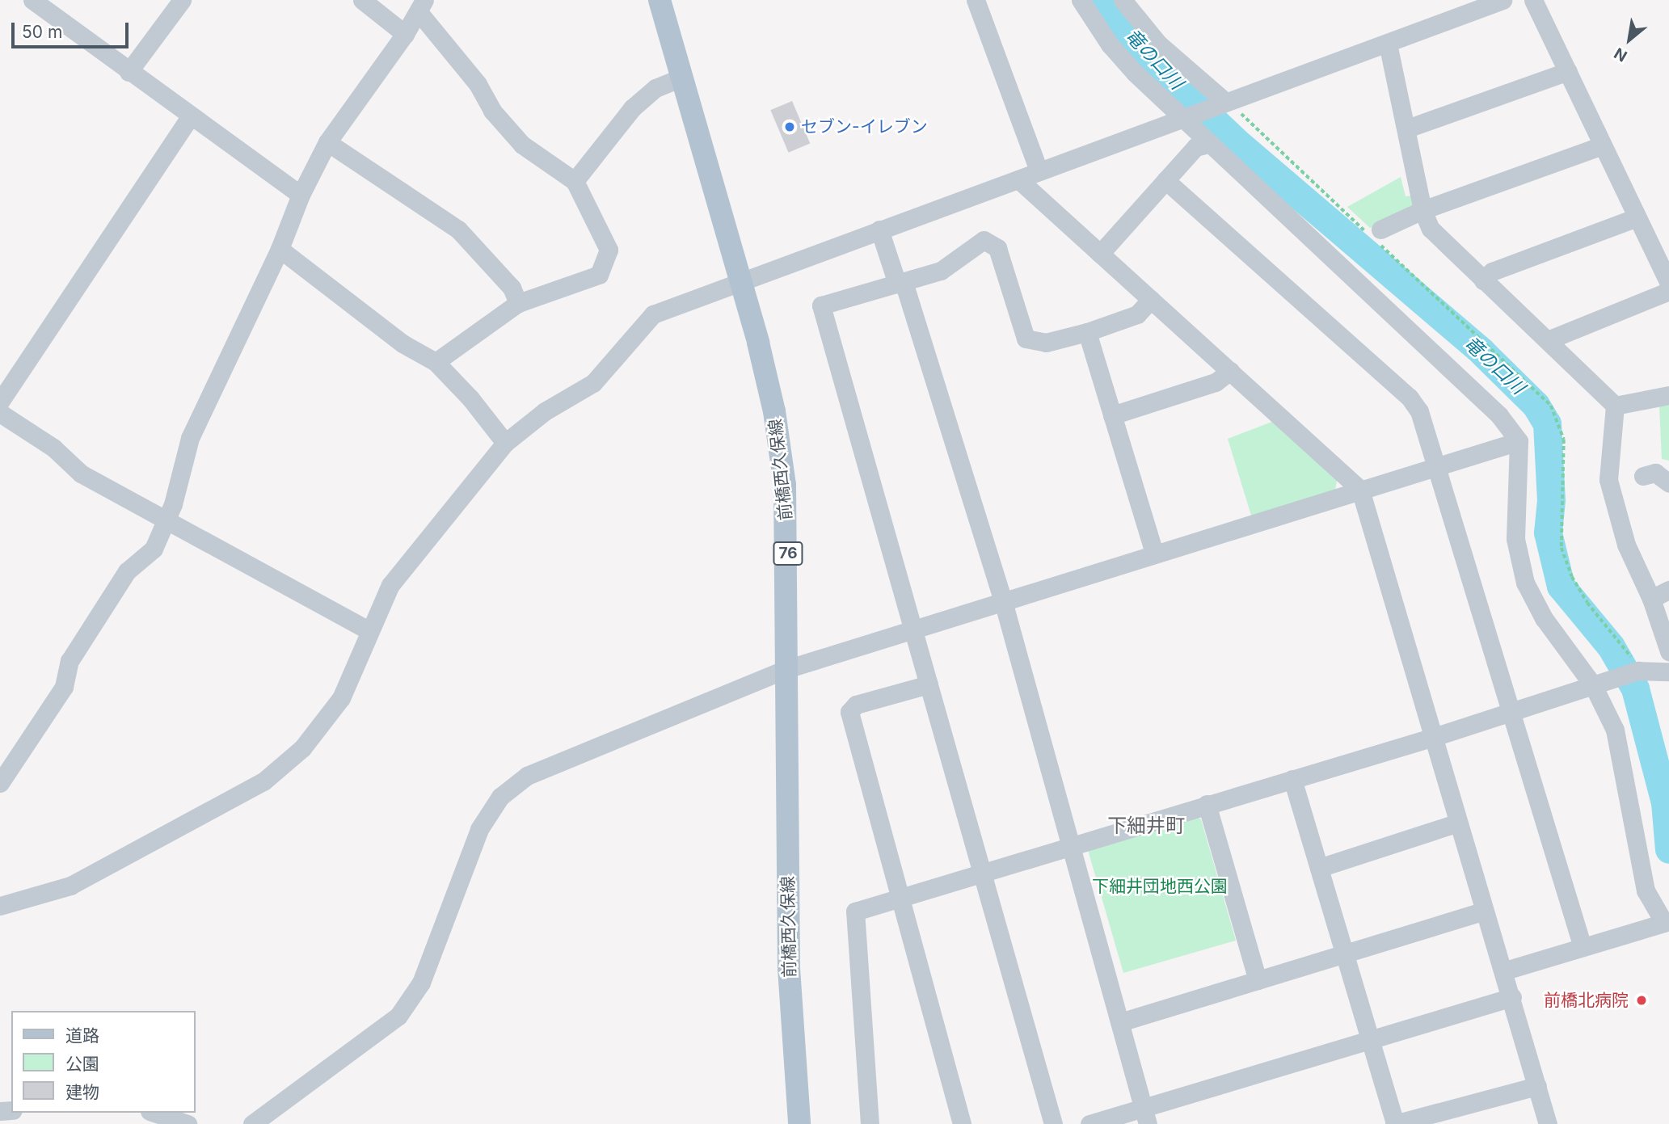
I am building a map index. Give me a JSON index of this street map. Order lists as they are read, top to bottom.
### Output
{
  "streets": {
    "main road": ["前橋西久保線", "76"]
  },
  "districts": ["下細井町"],
  "water": ["竜の口川"],
  "parks": ["下細井団地西公園"],
  "places": ["セブン-イレブン", "前橋北病院"],
  "legend": ["道路", "公園", "建物"],
  "scale_bar": "50 m",
  "north": "bottom left"
}
